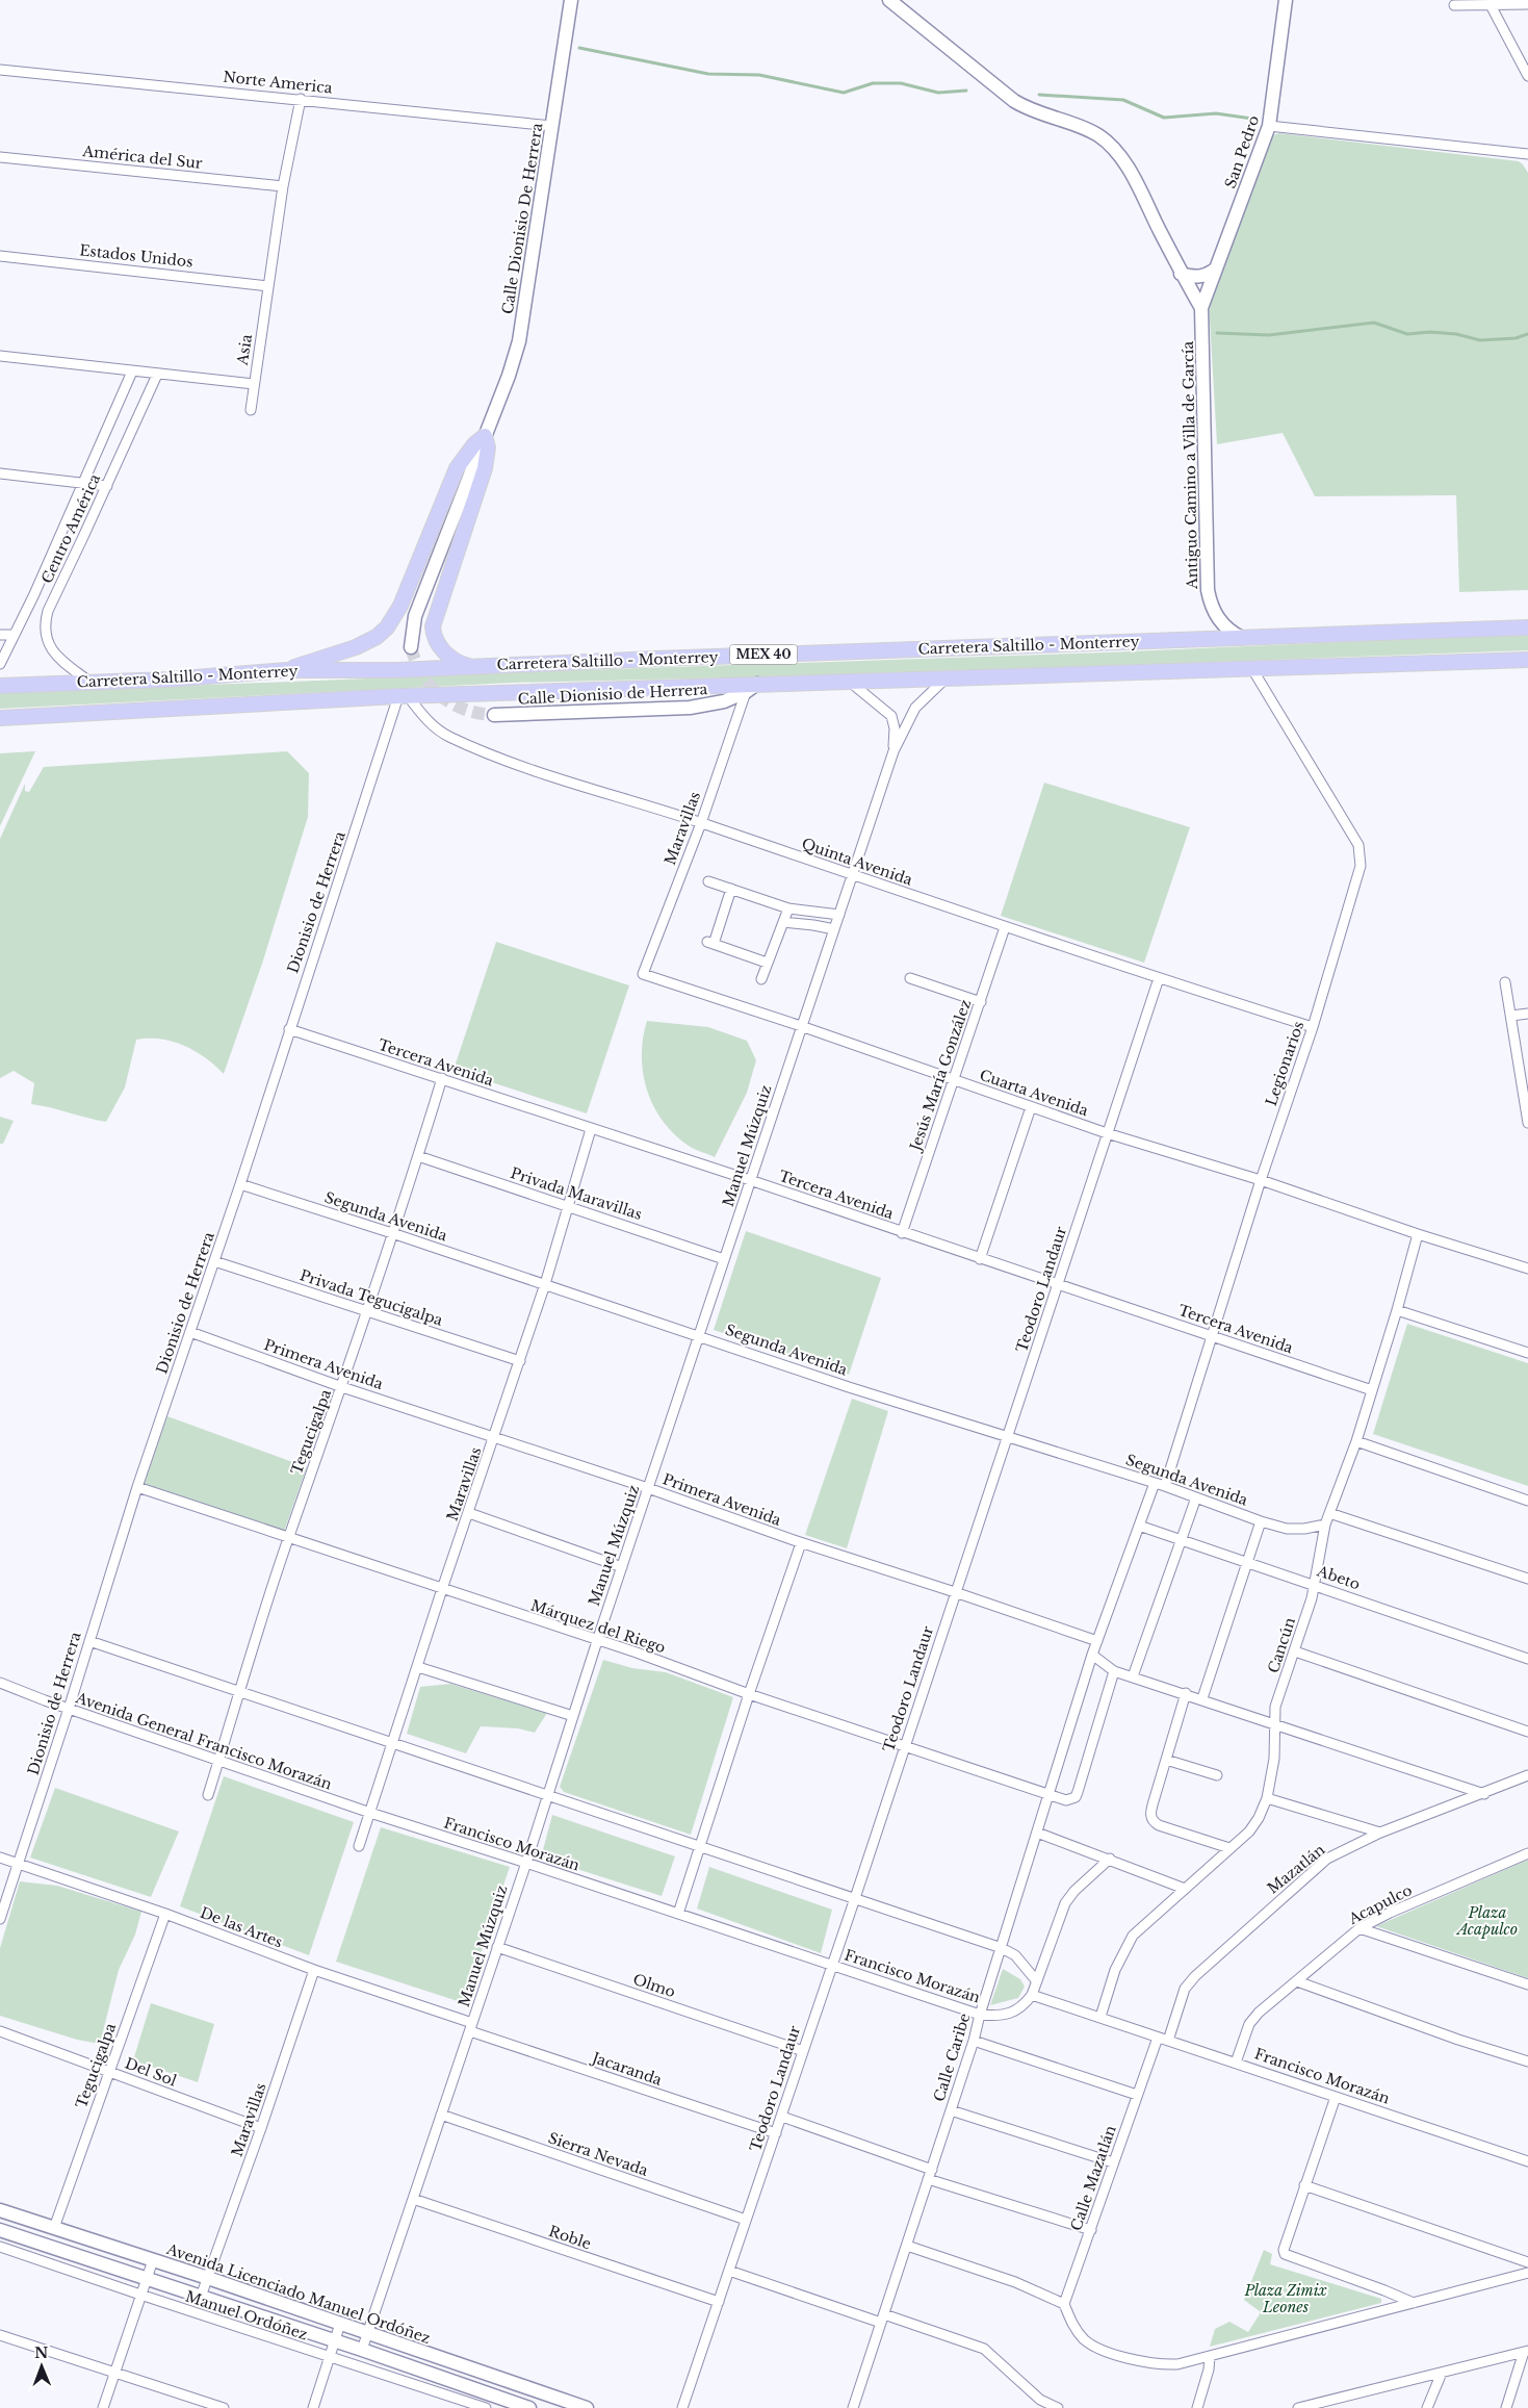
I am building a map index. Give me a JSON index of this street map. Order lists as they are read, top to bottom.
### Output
{
  "streets": {
    "main road": [
      "San Pedro",
      "Calle Dionisio De Herrera",
      "Antiguo Camino a Villa de García",
      "Carretera Saltillo - Monterrey",
      "MEX 40",
      "Calle Dionisio de Herrera",
      "Avenida Licenciado Manuel Ordóñez"
    ],
    "street": [
      "Norte America",
      "América del Sur",
      "Estados Unidos",
      "Asia",
      "Centro América",
      "Maravillas",
      "Quinta Avenida",
      "Dionisio de Herrera",
      "Tercera Avenida",
      "Legionarios",
      "Jesús María González",
      "Cuarta Avenida",
      "Manuel Múzquiz",
      "Privada Maravillas",
      "Segunda Avenida",
      "Teodoro Landaur",
      "Privada Tegucigalpa",
      "Primera Avenida",
      "Tegucigalpa",
      "Abeto",
      "Márquez del Riego",
      "Cancún",
      "Avenida General Francisco Morazán",
      "Francisco Morazán",
      "Mazatlán",
      "Acapulco",
      "De las Artes",
      "Olmo",
      "Calle Caribe",
      "Jacaranda",
      "Del Sol",
      "Sierra Nevada",
      "Calle Mazatlán",
      "Roble",
      "Manuel Ordóñez"
    ]
  },
  "crossings": [
    ["Norte America", "Calle Dionisio De Herrera"],
    ["Norte America", "Asia"],
    ["San Pedro", "Antiguo Camino a Villa de García"],
    ["América del Sur", "Asia"],
    ["Estados Unidos", "Asia"],
    ["Asia", "Centro América"],
    ["Antiguo Camino a Villa de García", "Carretera Saltillo - Monterrey"],
    ["Centro América", "Carretera Saltillo - Monterrey"],
    ["Carretera Saltillo - Monterrey", "Calle Dionisio de Herrera"],
    ["Carretera Saltillo - Monterrey", "Maravillas"],
    ["Carretera Saltillo - Monterrey", "Quinta Avenida"],
    ["Carretera Saltillo - Monterrey", "Dionisio de Herrera"],
    ["Carretera Saltillo - Monterrey", "Legionarios"],
    ["Carretera Saltillo - Monterrey", "Manuel Múzquiz"],
    ["Calle Dionisio de Herrera", "Maravillas"],
    ["Maravillas", "Quinta Avenida"],
    ["Maravillas", "Tercera Avenida"],
    ["Maravillas", "Cuarta Avenida"],
    ["Maravillas", "Privada Maravillas"],
    ["Maravillas", "Segunda Avenida"],
    ["Maravillas", "Privada Tegucigalpa"],
    ["Maravillas", "Primera Avenida"],
    ["Maravillas", "Márquez del Riego"],
    ["Maravillas", "Avenida General Francisco Morazán"],
    ["Maravillas", "Francisco Morazán"],
    ["Maravillas", "De las Artes"],
    ["Maravillas", "Del Sol"],
    ["Maravillas", "Avenida Licenciado Manuel Ordóñez"],
    ["Quinta Avenida", "Dionisio de Herrera"],
    ["Quinta Avenida", "Legionarios"],
    ["Quinta Avenida", "Jesús María González"],
    ["Quinta Avenida", "Manuel Múzquiz"],
    ["Quinta Avenida", "Teodoro Landaur"],
    ["Dionisio de Herrera", "Tercera Avenida"],
    ["Dionisio de Herrera", "Segunda Avenida"],
    ["Dionisio de Herrera", "Privada Tegucigalpa"],
    ["Dionisio de Herrera", "Primera Avenida"],
    ["Dionisio de Herrera", "Márquez del Riego"],
    ["Dionisio de Herrera", "Avenida General Francisco Morazán"],
    ["Dionisio de Herrera", "De las Artes"],
    ["Tercera Avenida", "Legionarios"],
    ["Tercera Avenida", "Jesús María González"],
    ["Tercera Avenida", "Manuel Múzquiz"],
    ["Tercera Avenida", "Teodoro Landaur"],
    ["Tercera Avenida", "Tegucigalpa"],
    ["Tercera Avenida", "Cancún"],
    ["Legionarios", "Cuarta Avenida"],
    ["Legionarios", "Segunda Avenida"],
    ["Jesús María González", "Cuarta Avenida"],
    ["Cuarta Avenida", "Manuel Múzquiz"],
    ["Cuarta Avenida", "Teodoro Landaur"],
    ["Cuarta Avenida", "Cancún"],
    ["Manuel Múzquiz", "Privada Maravillas"],
    ["Manuel Múzquiz", "Segunda Avenida"],
    ["Manuel Múzquiz", "Primera Avenida"],
    ["Manuel Múzquiz", "Márquez del Riego"],
    ["Manuel Múzquiz", "Francisco Morazán"],
    ["Manuel Múzquiz", "De las Artes"],
    ["Manuel Múzquiz", "Olmo"],
    ["Manuel Múzquiz", "Jacaranda"],
    ["Manuel Múzquiz", "Sierra Nevada"],
    ["Manuel Múzquiz", "Roble"],
    ["Manuel Múzquiz", "Avenida Licenciado Manuel Ordóñez"],
    ["Privada Maravillas", "Tegucigalpa"],
    ["Segunda Avenida", "Teodoro Landaur"],
    ["Segunda Avenida", "Tegucigalpa"],
    ["Segunda Avenida", "Cancún"],
    ["Segunda Avenida", "Calle Caribe"],
    ["Teodoro Landaur", "Primera Avenida"],
    ["Teodoro Landaur", "Márquez del Riego"],
    ["Teodoro Landaur", "Francisco Morazán"],
    ["Teodoro Landaur", "Olmo"],
    ["Teodoro Landaur", "Jacaranda"],
    ["Teodoro Landaur", "Sierra Nevada"],
    ["Teodoro Landaur", "Roble"],
    ["Privada Tegucigalpa", "Tegucigalpa"],
    ["Primera Avenida", "Tegucigalpa"],
    ["Primera Avenida", "Calle Caribe"],
    ["Tegucigalpa", "Márquez del Riego"],
    ["Tegucigalpa", "Avenida General Francisco Morazán"],
    ["Tegucigalpa", "De las Artes"],
    ["Tegucigalpa", "Del Sol"],
    ["Tegucigalpa", "Avenida Licenciado Manuel Ordóñez"],
    ["Abeto", "Cancún"],
    ["Abeto", "Calle Caribe"],
    ["Márquez del Riego", "Calle Caribe"],
    ["Cancún", "Francisco Morazán"],
    ["Avenida General Francisco Morazán", "Francisco Morazán"],
    ["Francisco Morazán", "Mazatlán"],
    ["Francisco Morazán", "Acapulco"],
    ["Francisco Morazán", "Calle Caribe"],
    ["Francisco Morazán", "Calle Mazatlán"],
    ["De las Artes", "Jacaranda"]
  ],
  "parks": ["Plaza Acapulco", "Plaza Zimix Leones"],
  "north": "top"
}
